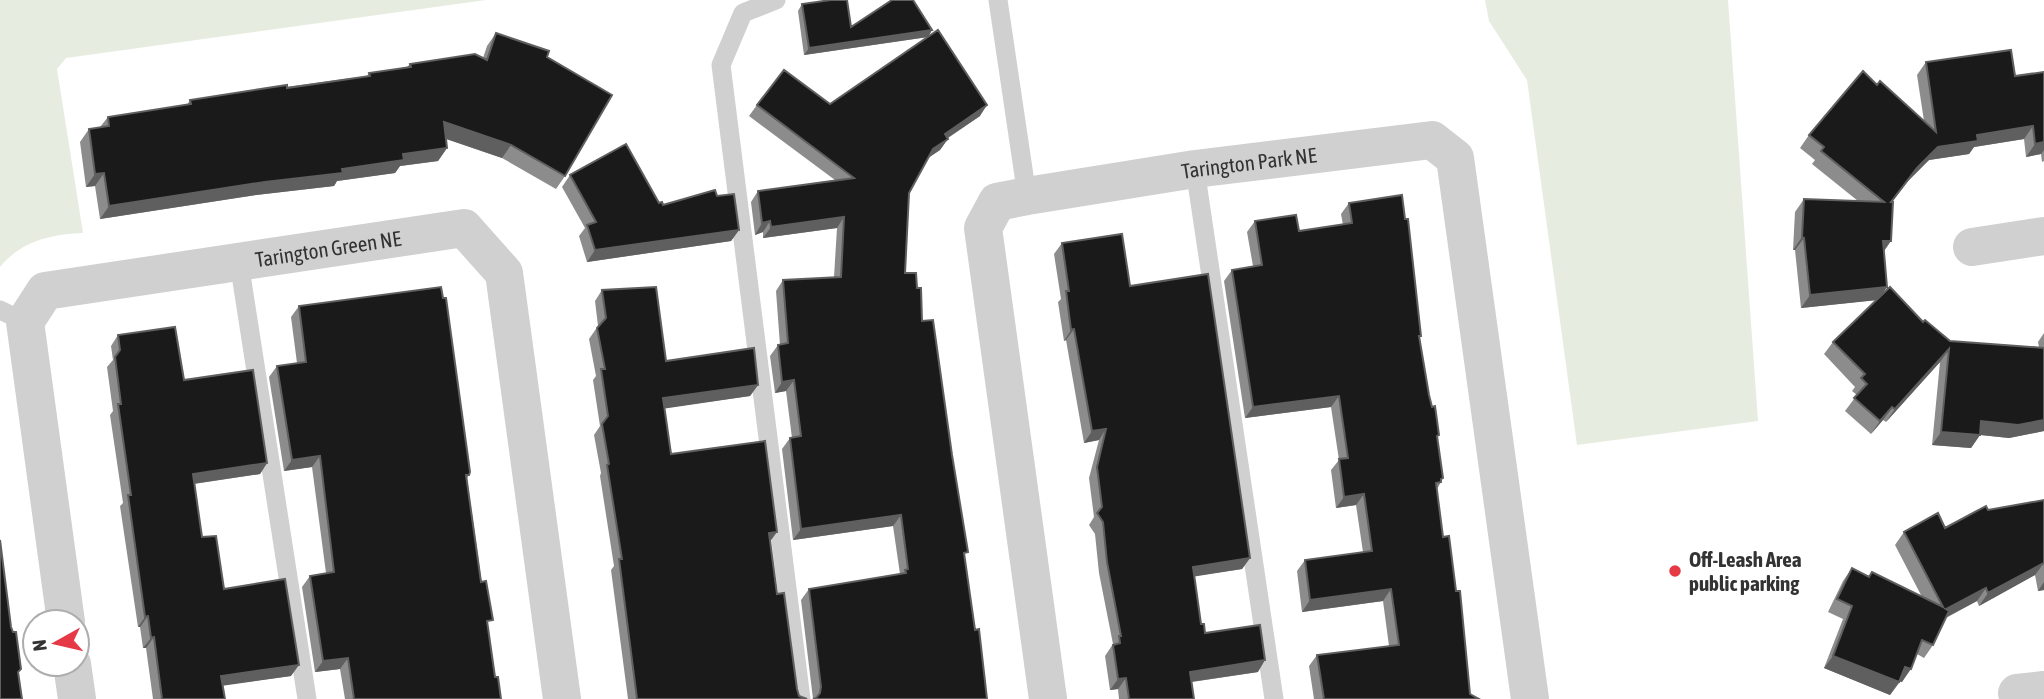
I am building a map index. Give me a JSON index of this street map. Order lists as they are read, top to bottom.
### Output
{
  "streets": {
    "street": ["Tarington Park NE", "Tarington Green NE"]
  },
  "places": ["Off-Leash Area public parking"],
  "north": "left"
}
